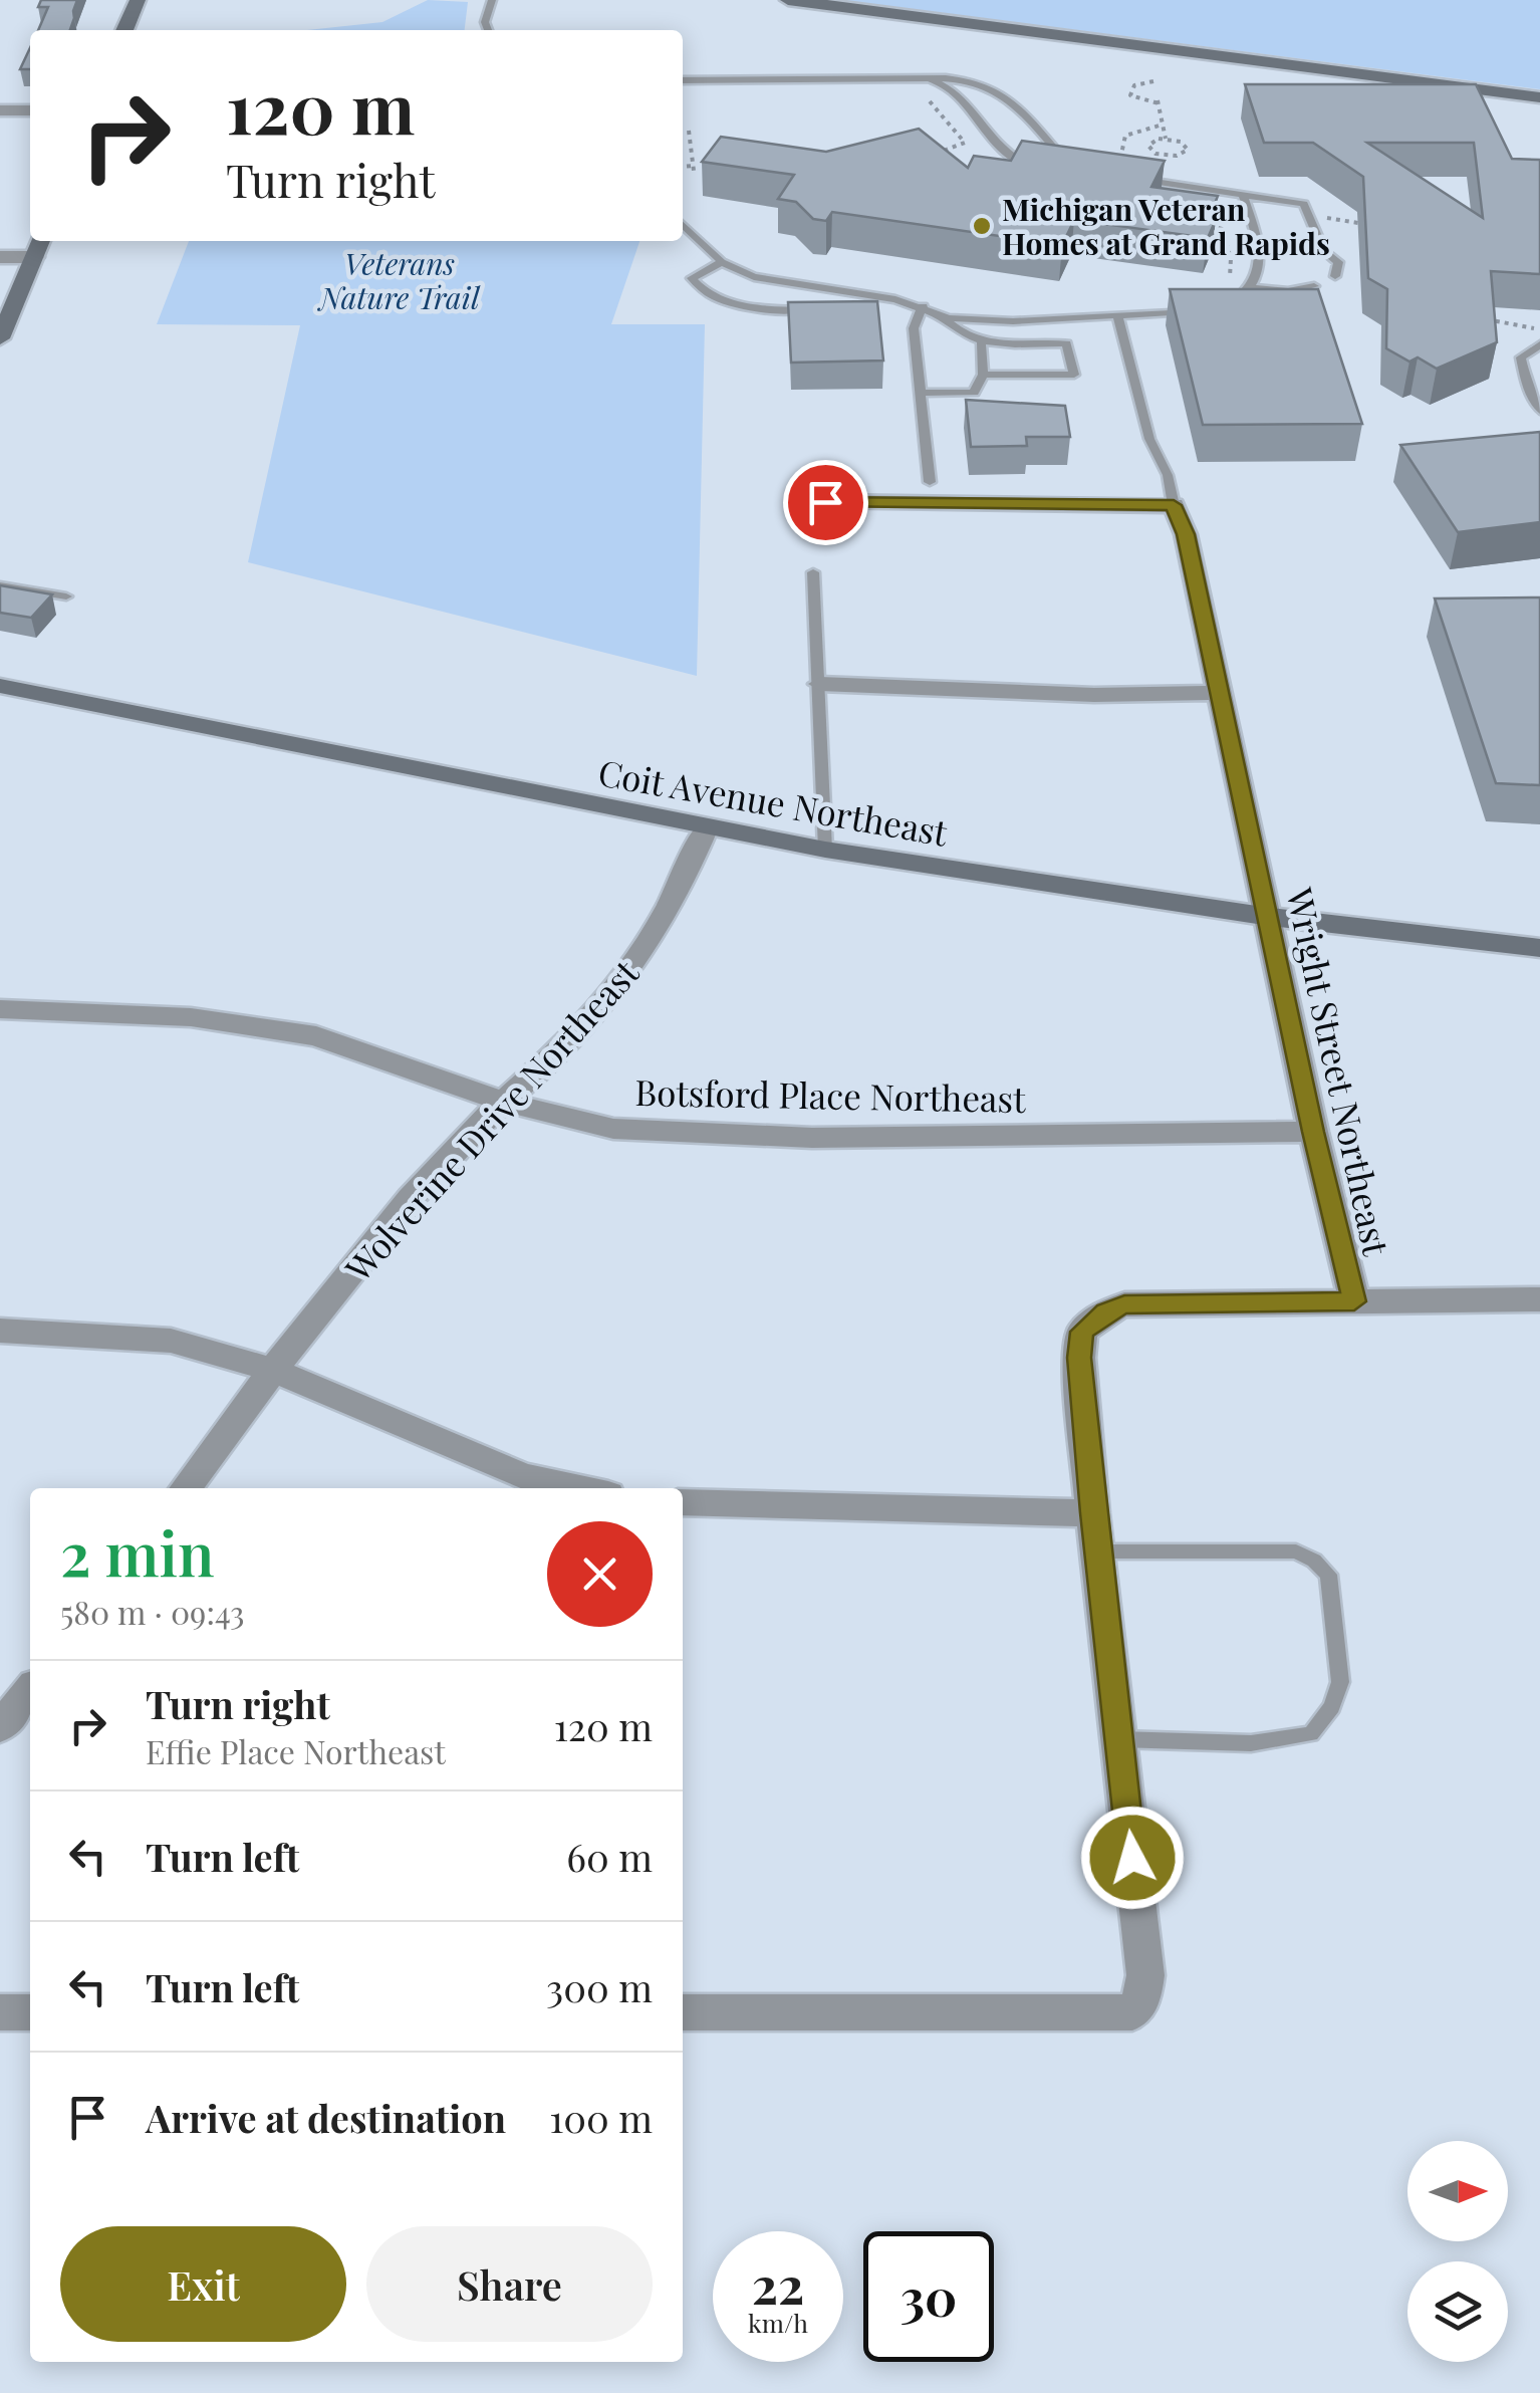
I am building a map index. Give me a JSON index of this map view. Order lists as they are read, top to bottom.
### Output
{
  "streets": {
    "main road": ["Coit Avenue Northeast"],
    "street": ["Wright Street Northeast", "Botsford Place Northeast", "Wolverine Drive Northeast"]
  },
  "crossings": [
    ["Coit Avenue Northeast", "Wright Street Northeast"],
    ["Coit Avenue Northeast", "Wolverine Drive Northeast"],
    ["Wright Street Northeast", "Botsford Place Northeast"],
    ["Botsford Place Northeast", "Wolverine Drive Northeast"]
  ],
  "parks": ["Veterans Nature Trail"],
  "places": ["Michigan Veteran Homes at Grand Rapids"],
  "north": "right",
  "page": {
    "turn": ["120 m", "Turn right"],
    "heading": ["2 min", "580 m · 09:43"],
    "list": [
      {
        "name": "Turn right",
        "note": "Effie Place Northeast",
        "value": "120 m"
      },
      {
        "name": "Turn left",
        "value": "60 m"
      },
      {
        "name": "Turn left",
        "value": "300 m"
      },
      {
        "name": "Arrive at destination",
        "value": "100 m"
      }
    ],
    "buttons": ["Exit", "Share"],
    "speed": "22 km/h",
    "limit": "30"
  }
}
